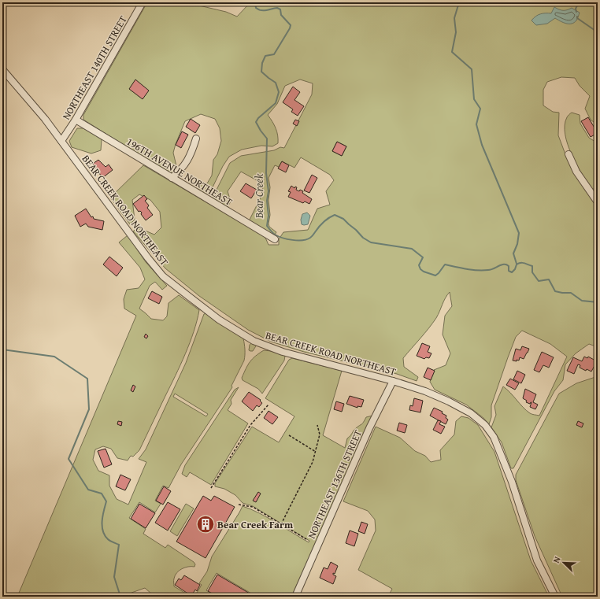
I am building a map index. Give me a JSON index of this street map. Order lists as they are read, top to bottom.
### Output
{
  "streets": {
    "street": [
      "NORTHEAST 140TH STREET",
      "196TH AVENUE NORTHEAST",
      "BEAR CREEK ROAD NORTHEAST",
      "NORTHEAST 136TH STREET"
    ]
  },
  "crossings": [
    ["NORTHEAST 140TH STREET", "196TH AVENUE NORTHEAST"],
    ["NORTHEAST 140TH STREET", "BEAR CREEK ROAD NORTHEAST"],
    ["BEAR CREEK ROAD NORTHEAST", "NORTHEAST 136TH STREET"]
  ],
  "water": ["Bear Creek"],
  "places": {
    "building": ["Bear Creek Farm"]
  },
  "north": "top left"
}
